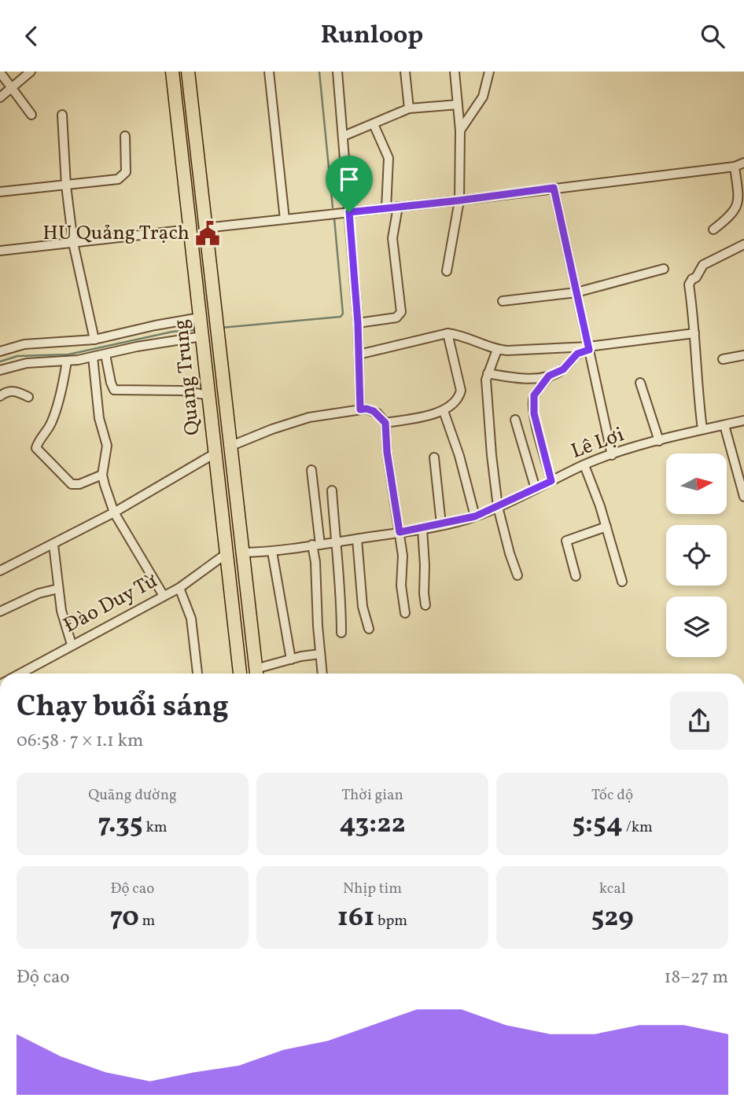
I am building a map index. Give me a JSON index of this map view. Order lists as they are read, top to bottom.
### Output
{
  "streets": {
    "highway": ["Quang Trung"],
    "street": ["Lê Lợi", "Đào Duy Từ"]
  },
  "crossings": [
    ["Quang Trung", "Lê Lợi"],
    ["Quang Trung", "Đào Duy Từ"]
  ],
  "places": {
    "public building": ["HU Quảng Trạch"]
  },
  "north": "right",
  "page": {
    "header": "Runloop",
    "heading": ["Chạy buổi sáng", "06:58 · 7 × 1.1 km"],
    "stats": [
      ["Quãng đường", "7.35 km"],
      ["Thời gian", "43:22"],
      ["Tốc độ", "5:54 /km"],
      ["Độ cao", "70 m"],
      ["Nhịp tim", "161 bpm"],
      ["kcal", "529"]
    ],
    "chart": ["Độ cao", "18–27 m"]
  }
}
